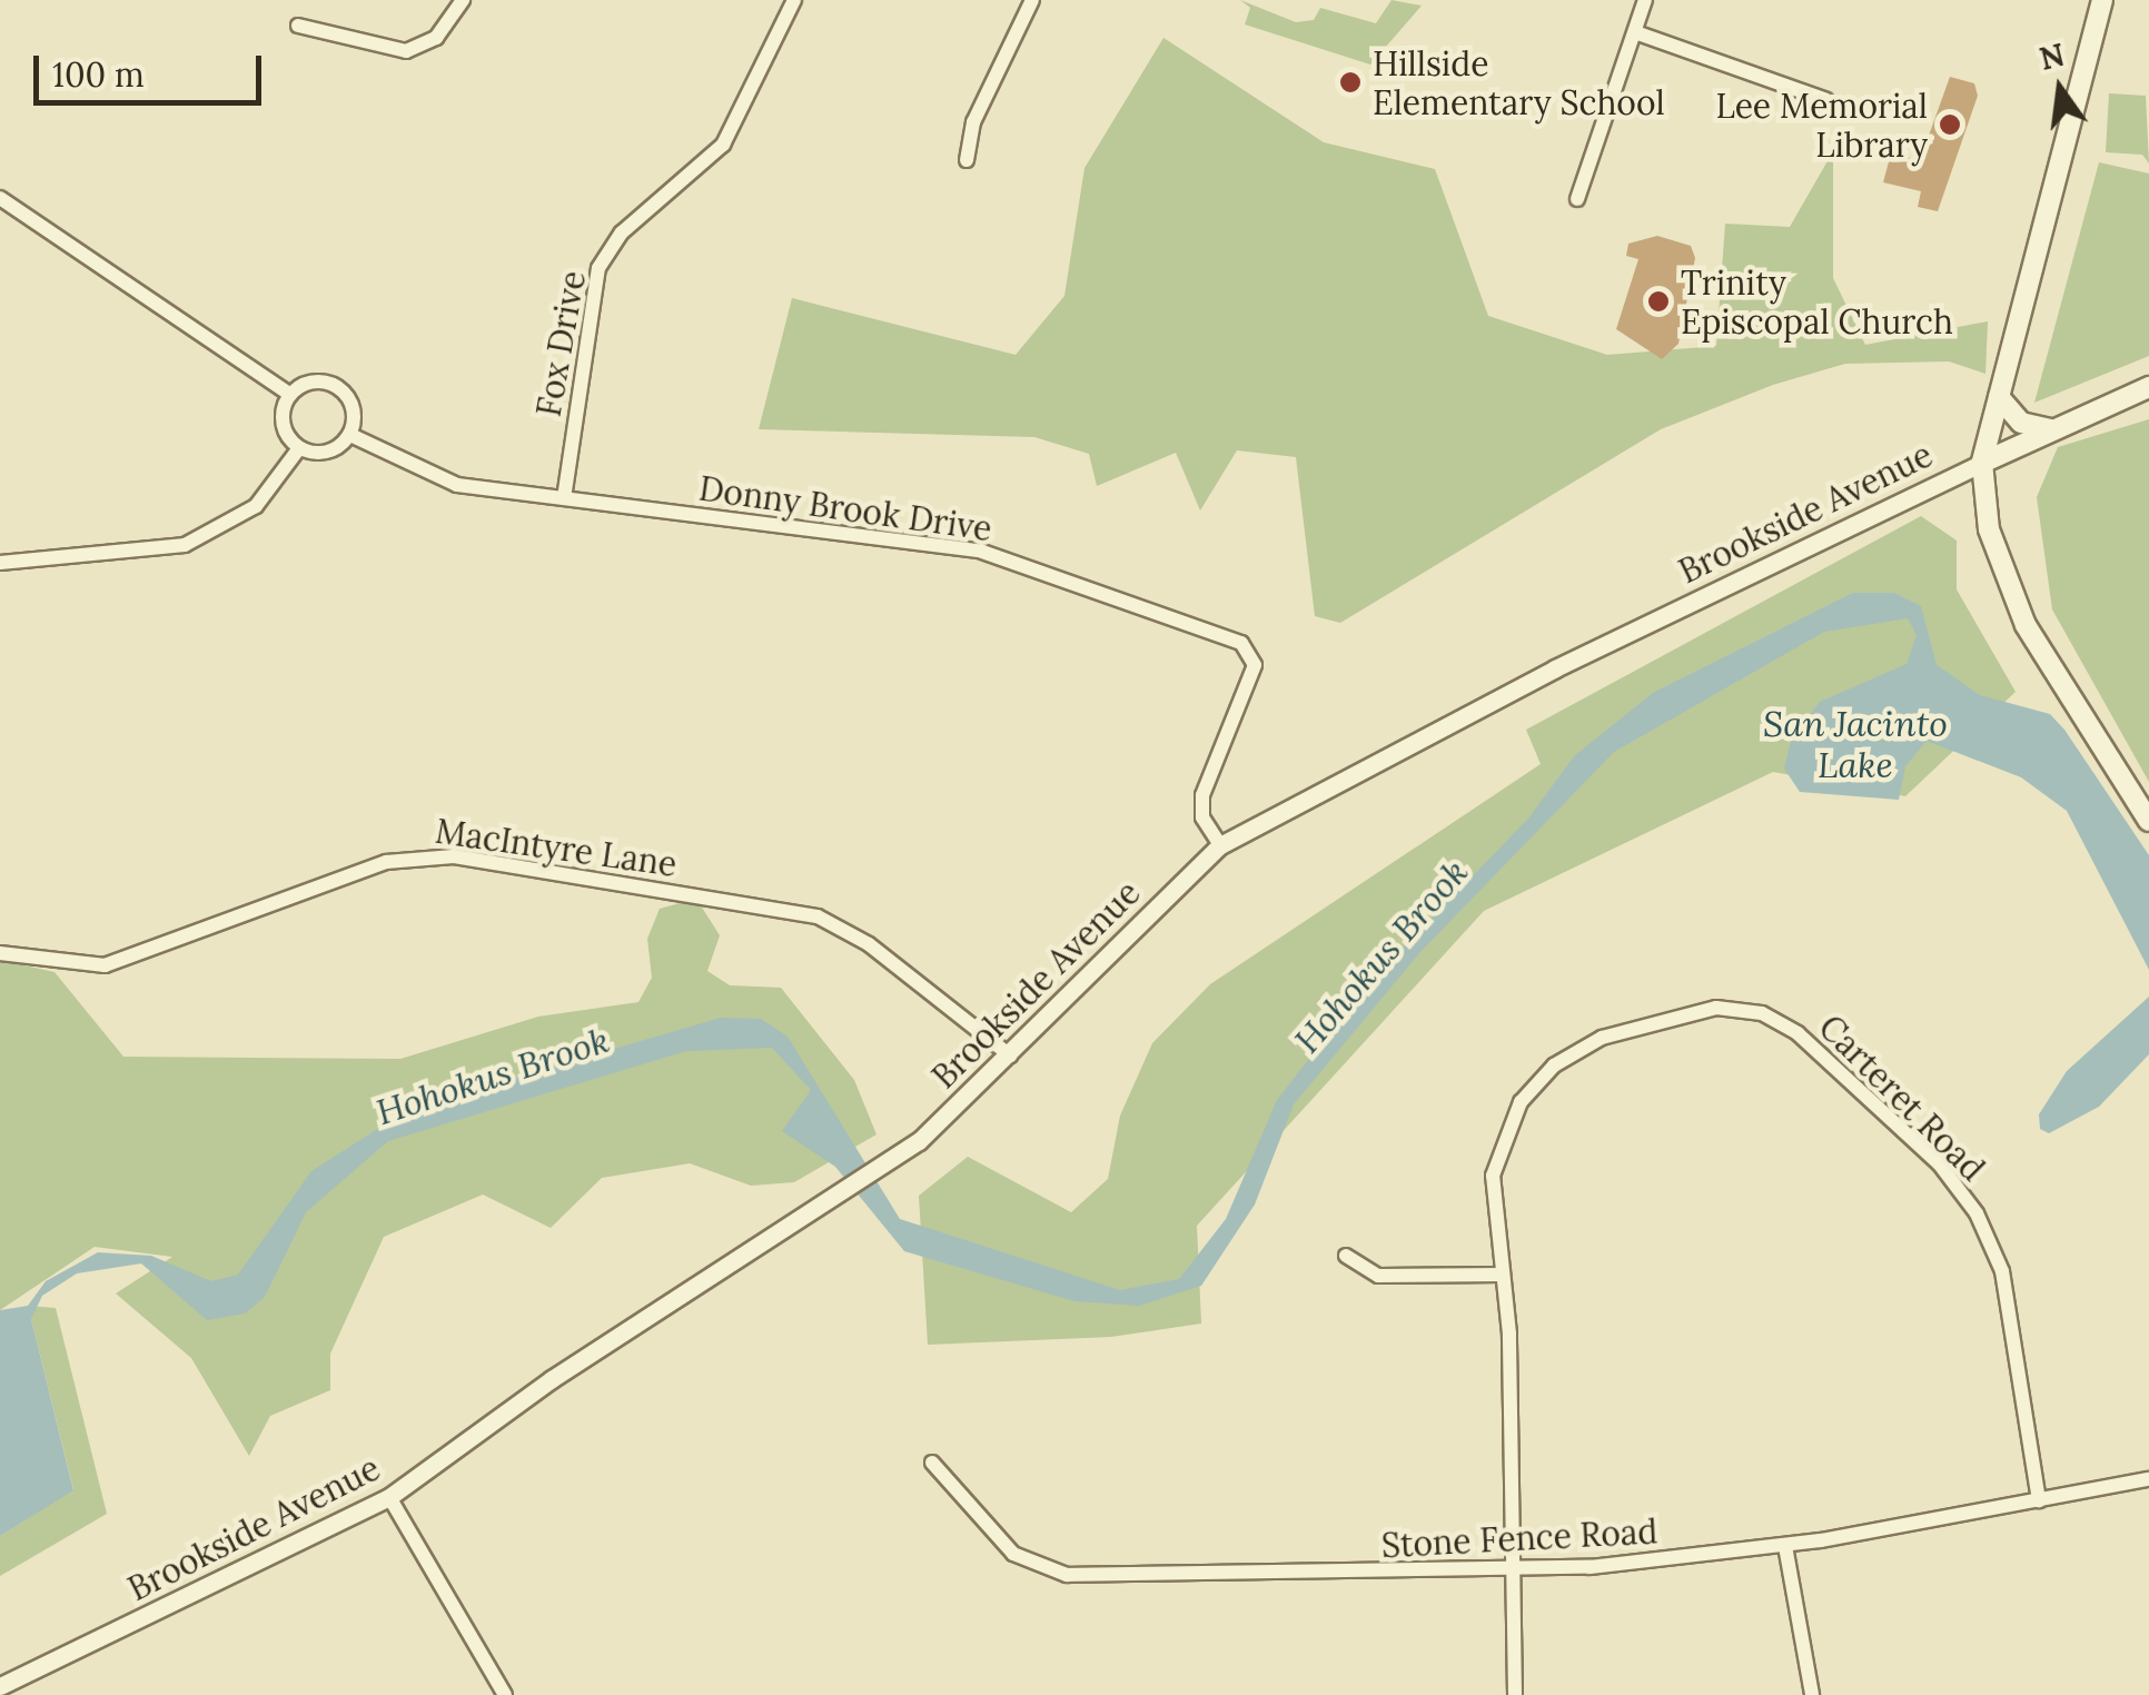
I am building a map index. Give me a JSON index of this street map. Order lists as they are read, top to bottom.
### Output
{
  "streets": {
    "main road": ["Brookside Avenue"],
    "street": [
      "Fox Drive",
      "Donny Brook Drive",
      "MacIntyre Lane",
      "Carteret Road",
      "Stone Fence Road"
    ]
  },
  "crossings": [
    ["Fox Drive", "Donny Brook Drive"],
    ["Donny Brook Drive", "Brookside Avenue"],
    ["Brookside Avenue", "MacIntyre Lane"],
    ["Carteret Road", "Stone Fence Road"]
  ],
  "water": ["San Jacinto Lake", "Hohokus Brook"],
  "places": ["Hillside Elementary School", "Lee Memorial Library", "Trinity Episcopal Church"],
  "scale_bar": "100 m",
  "north": "top"
}
